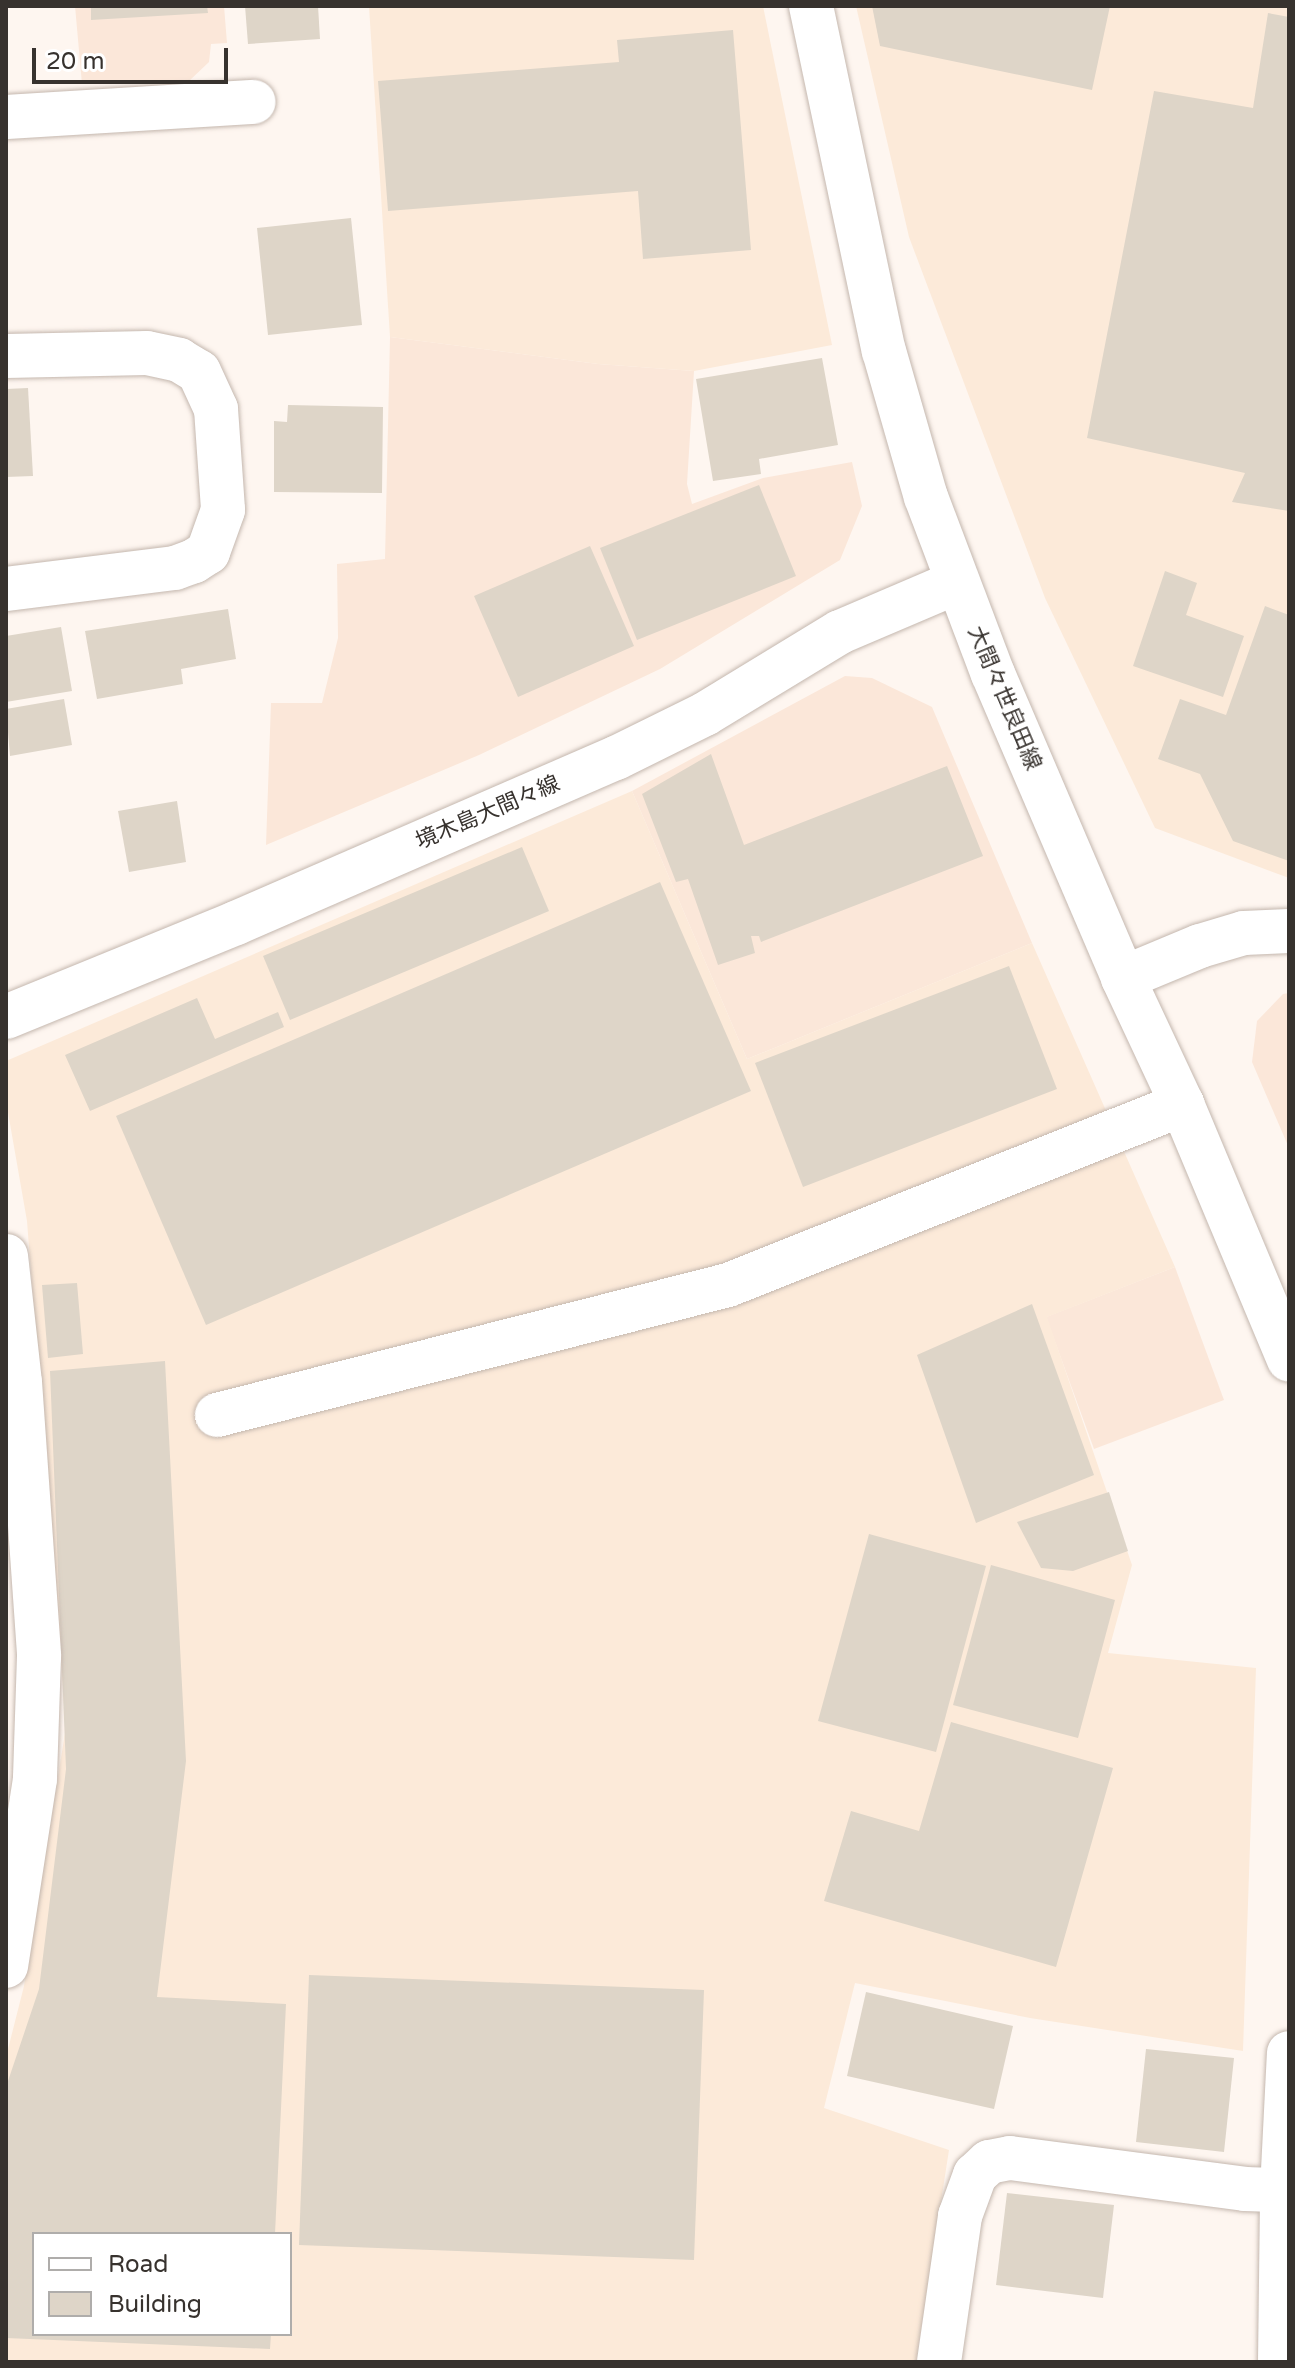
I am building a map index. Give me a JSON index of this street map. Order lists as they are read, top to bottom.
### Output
{
  "streets": {
    "main road": ["大間々世良田線", "境木島大間々線"]
  },
  "crossings": [
    ["大間々世良田線", "境木島大間々線"]
  ],
  "legend": ["Road", "Building"],
  "scale_bar": "20 m"
}
